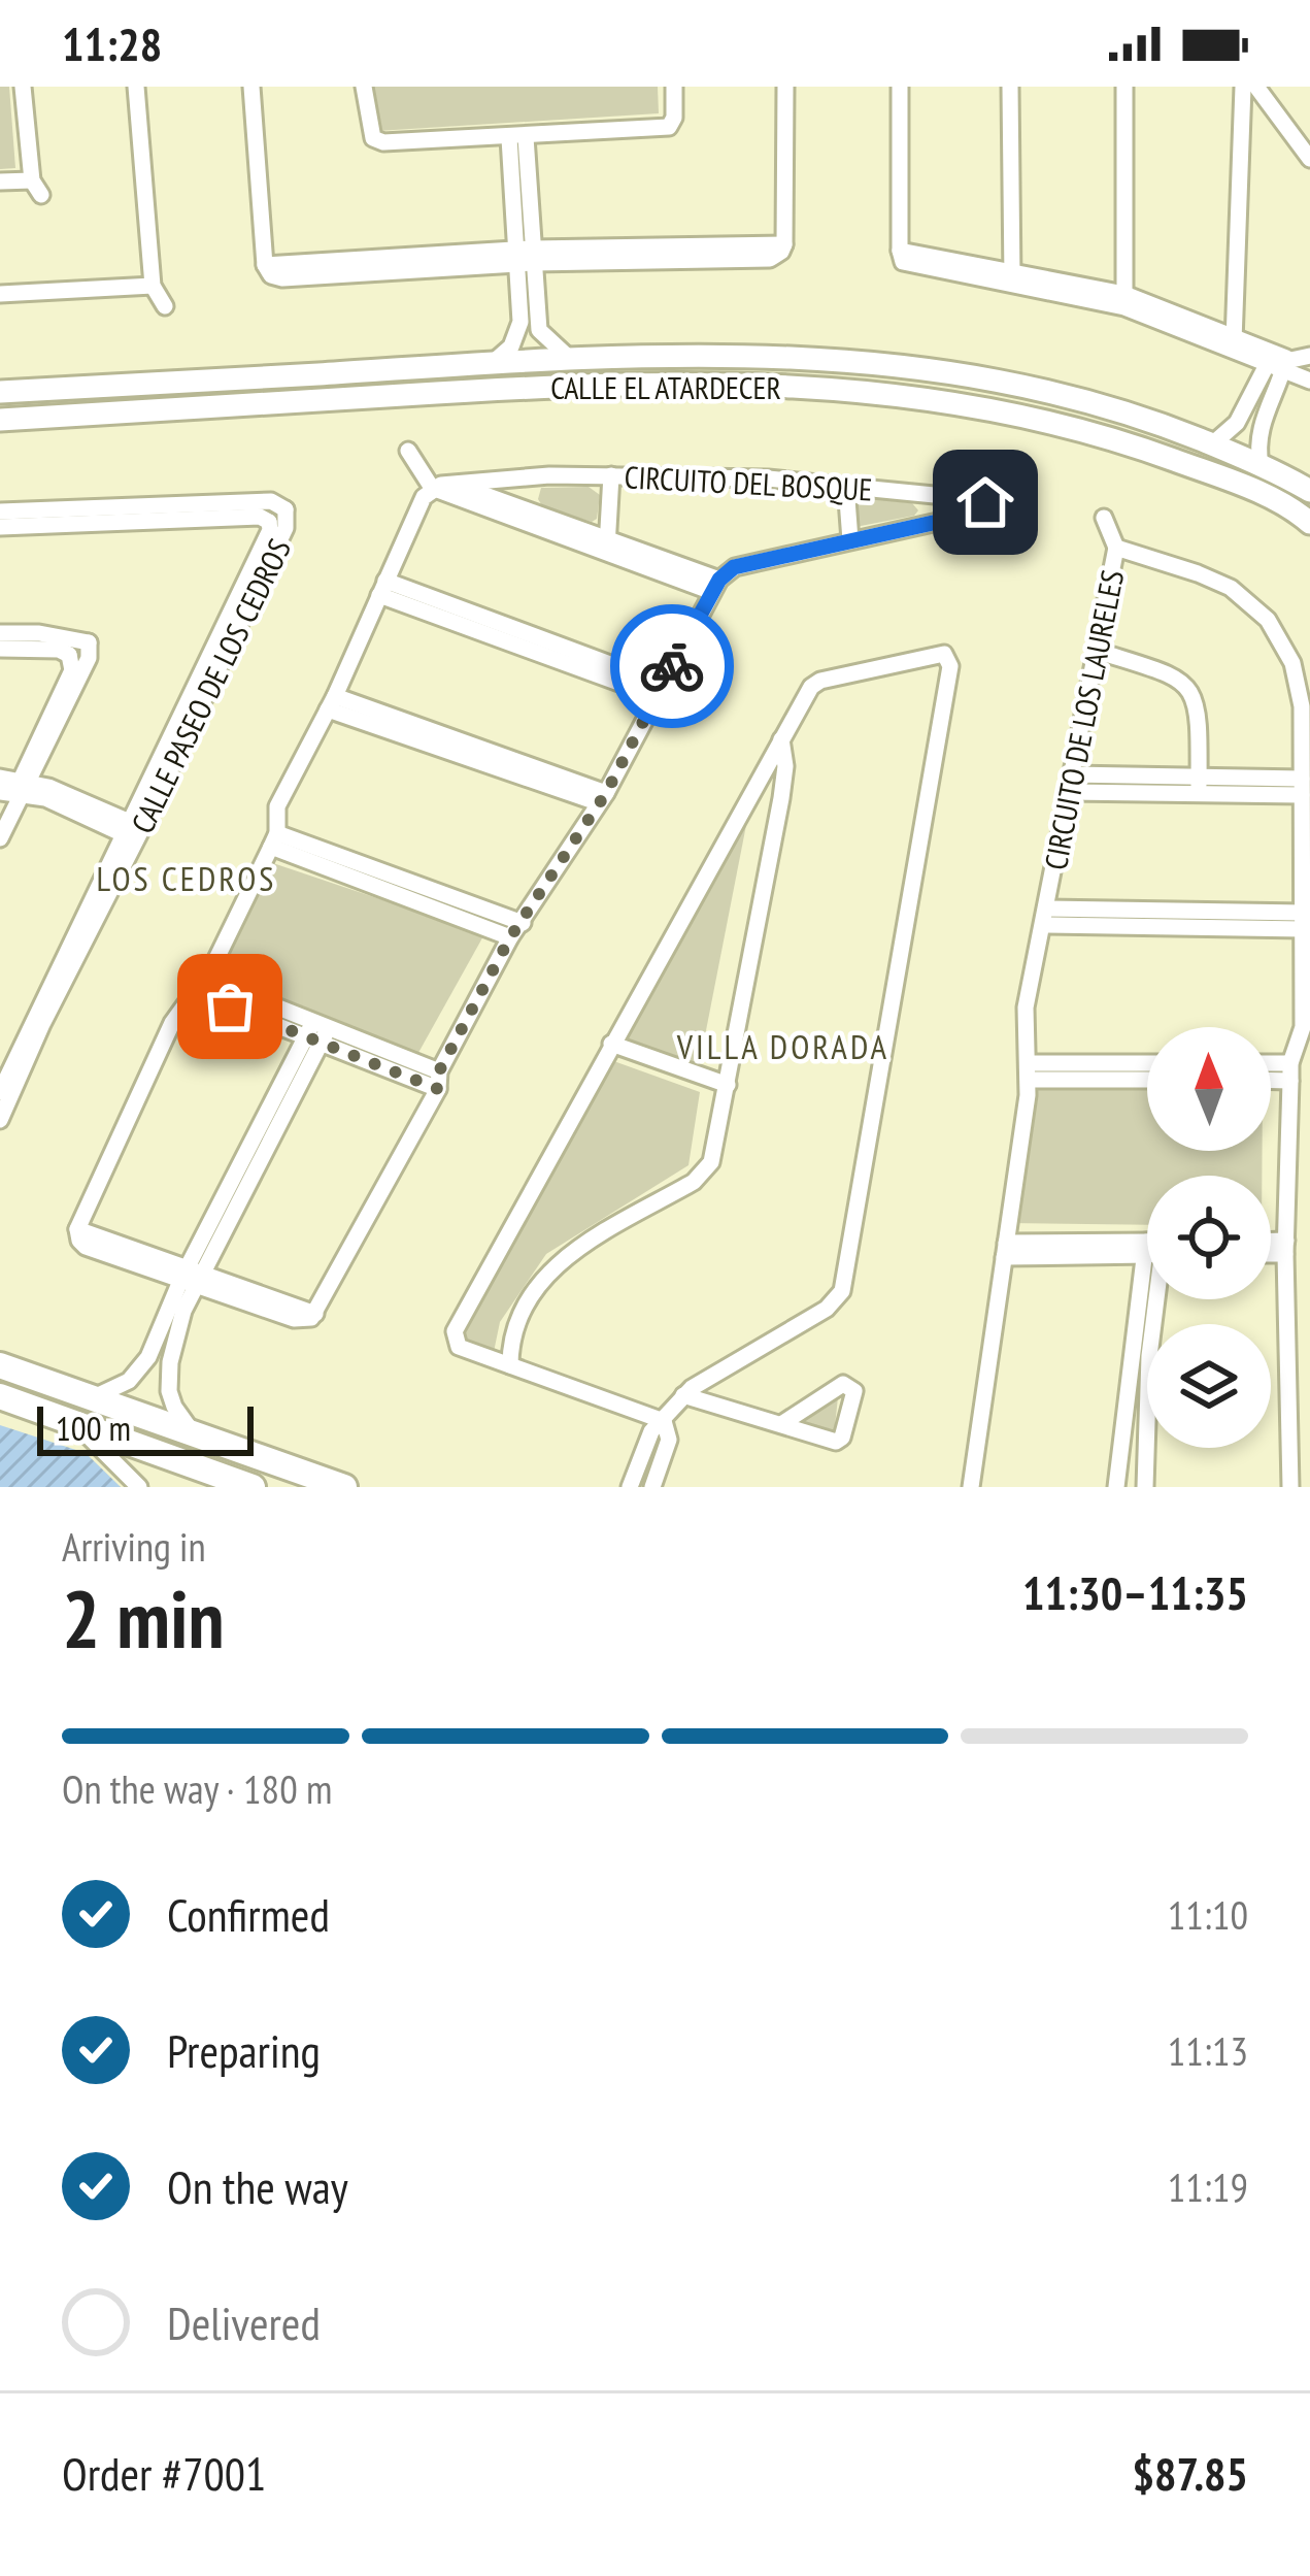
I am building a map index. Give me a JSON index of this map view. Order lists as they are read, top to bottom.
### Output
{
  "streets": {
    "street": [
      "CALLE EL ATARDECER",
      "CIRCUITO DEL BOSQUE",
      "CALLE PASEO DE LOS CEDROS",
      "CIRCUITO DE LOS LAURELES"
    ]
  },
  "districts": ["LOS CEDROS", "VILLA DORADA"],
  "scale_bar": "100 m",
  "north": "top",
  "page": {
    "status": "11:28",
    "scale": "100 m",
    "heading": ["2 min", "Arriving in", "11:30–11:35"],
    "panel": ["Order #7001", "$87.85"],
    "bar": "On the way · 180 m",
    "list": [
      ["Confirmed", "11:10"],
      ["Preparing", "11:13"],
      ["On the way", "11:19"],
      "Delivered"
    ]
  }
}
